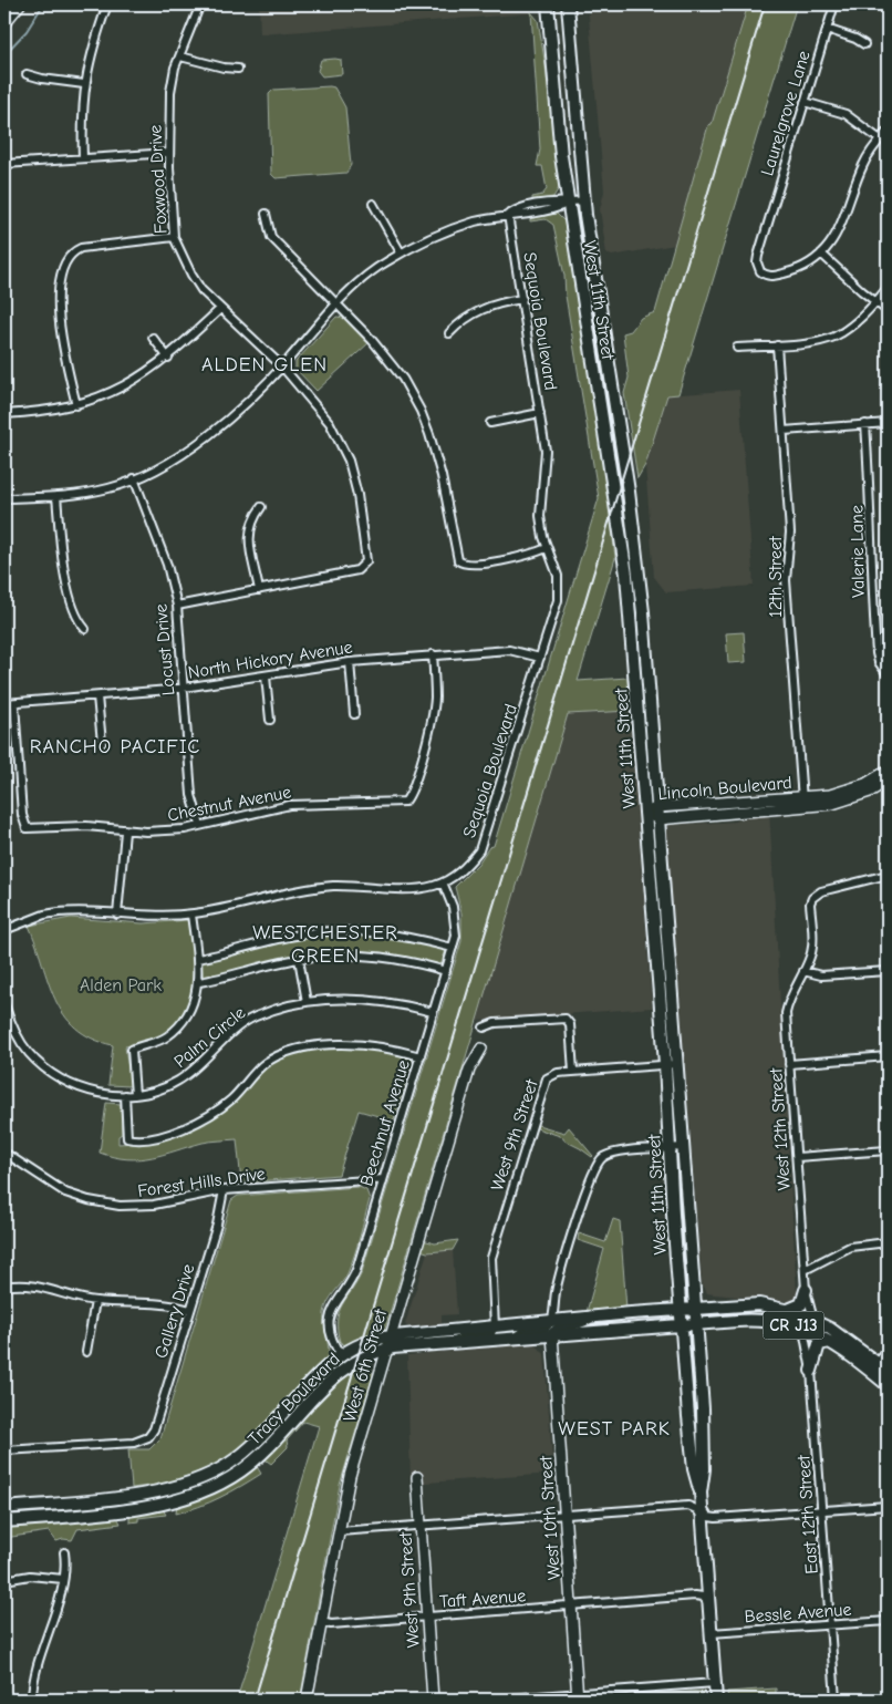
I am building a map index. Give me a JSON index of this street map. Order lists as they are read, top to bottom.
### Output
{
  "streets": {
    "main road": ["West 11th Street", "CR J13", "Tracy Boulevard"],
    "street": [
      "Laurelgrove Lane",
      "Foxwood Drive",
      "Sequoia Boulevard",
      "Valerie Lane",
      "12th Street",
      "Locust Drive",
      "North Hickory Avenue",
      "Lincoln Boulevard",
      "Chestnut Avenue",
      "Palm Circle",
      "Beechnut Avenue",
      "West 12th Street",
      "West 9th Street",
      "Forest Hills Drive",
      "Gallery Drive",
      "West 6th Street",
      "East 12th Street",
      "West 10th Street",
      "Taft Avenue",
      "Bessle Avenue"
    ]
  },
  "crossings": [
    ["Foxwood Drive", "Locust Drive"],
    ["West 11th Street", "Lincoln Boulevard"],
    ["West 11th Street", "West 9th Street"],
    ["West 11th Street", "CR J13"],
    ["West 11th Street", "Tracy Boulevard"],
    ["West 11th Street", "Taft Avenue"],
    ["West 11th Street", "Bessle Avenue"],
    ["Sequoia Boulevard", "North Hickory Avenue"],
    ["Sequoia Boulevard", "Beechnut Avenue"],
    ["12th Street", "Lincoln Boulevard"],
    ["Locust Drive", "North Hickory Avenue"],
    ["Locust Drive", "Chestnut Avenue"],
    ["North Hickory Avenue", "Chestnut Avenue"],
    ["Palm Circle", "Beechnut Avenue"],
    ["Beechnut Avenue", "Forest Hills Drive"],
    ["Beechnut Avenue", "Tracy Boulevard"],
    ["West 9th Street", "Tracy Boulevard"],
    ["West 9th Street", "Taft Avenue"],
    ["Forest Hills Drive", "Gallery Drive"],
    ["CR J13", "Tracy Boulevard"],
    ["CR J13", "East 12th Street"],
    ["West 6th Street", "Tracy Boulevard"],
    ["West 6th Street", "Taft Avenue"],
    ["Tracy Boulevard", "West 10th Street"],
    ["East 12th Street", "Bessle Avenue"],
    ["West 10th Street", "Taft Avenue"]
  ],
  "districts": [
    "ALDEN GLEN",
    "RANCHO PACIFIC",
    "WESTCHESTER GREEN",
    "WEST PARK"
  ],
  "parks": ["Alden Park"]
}
